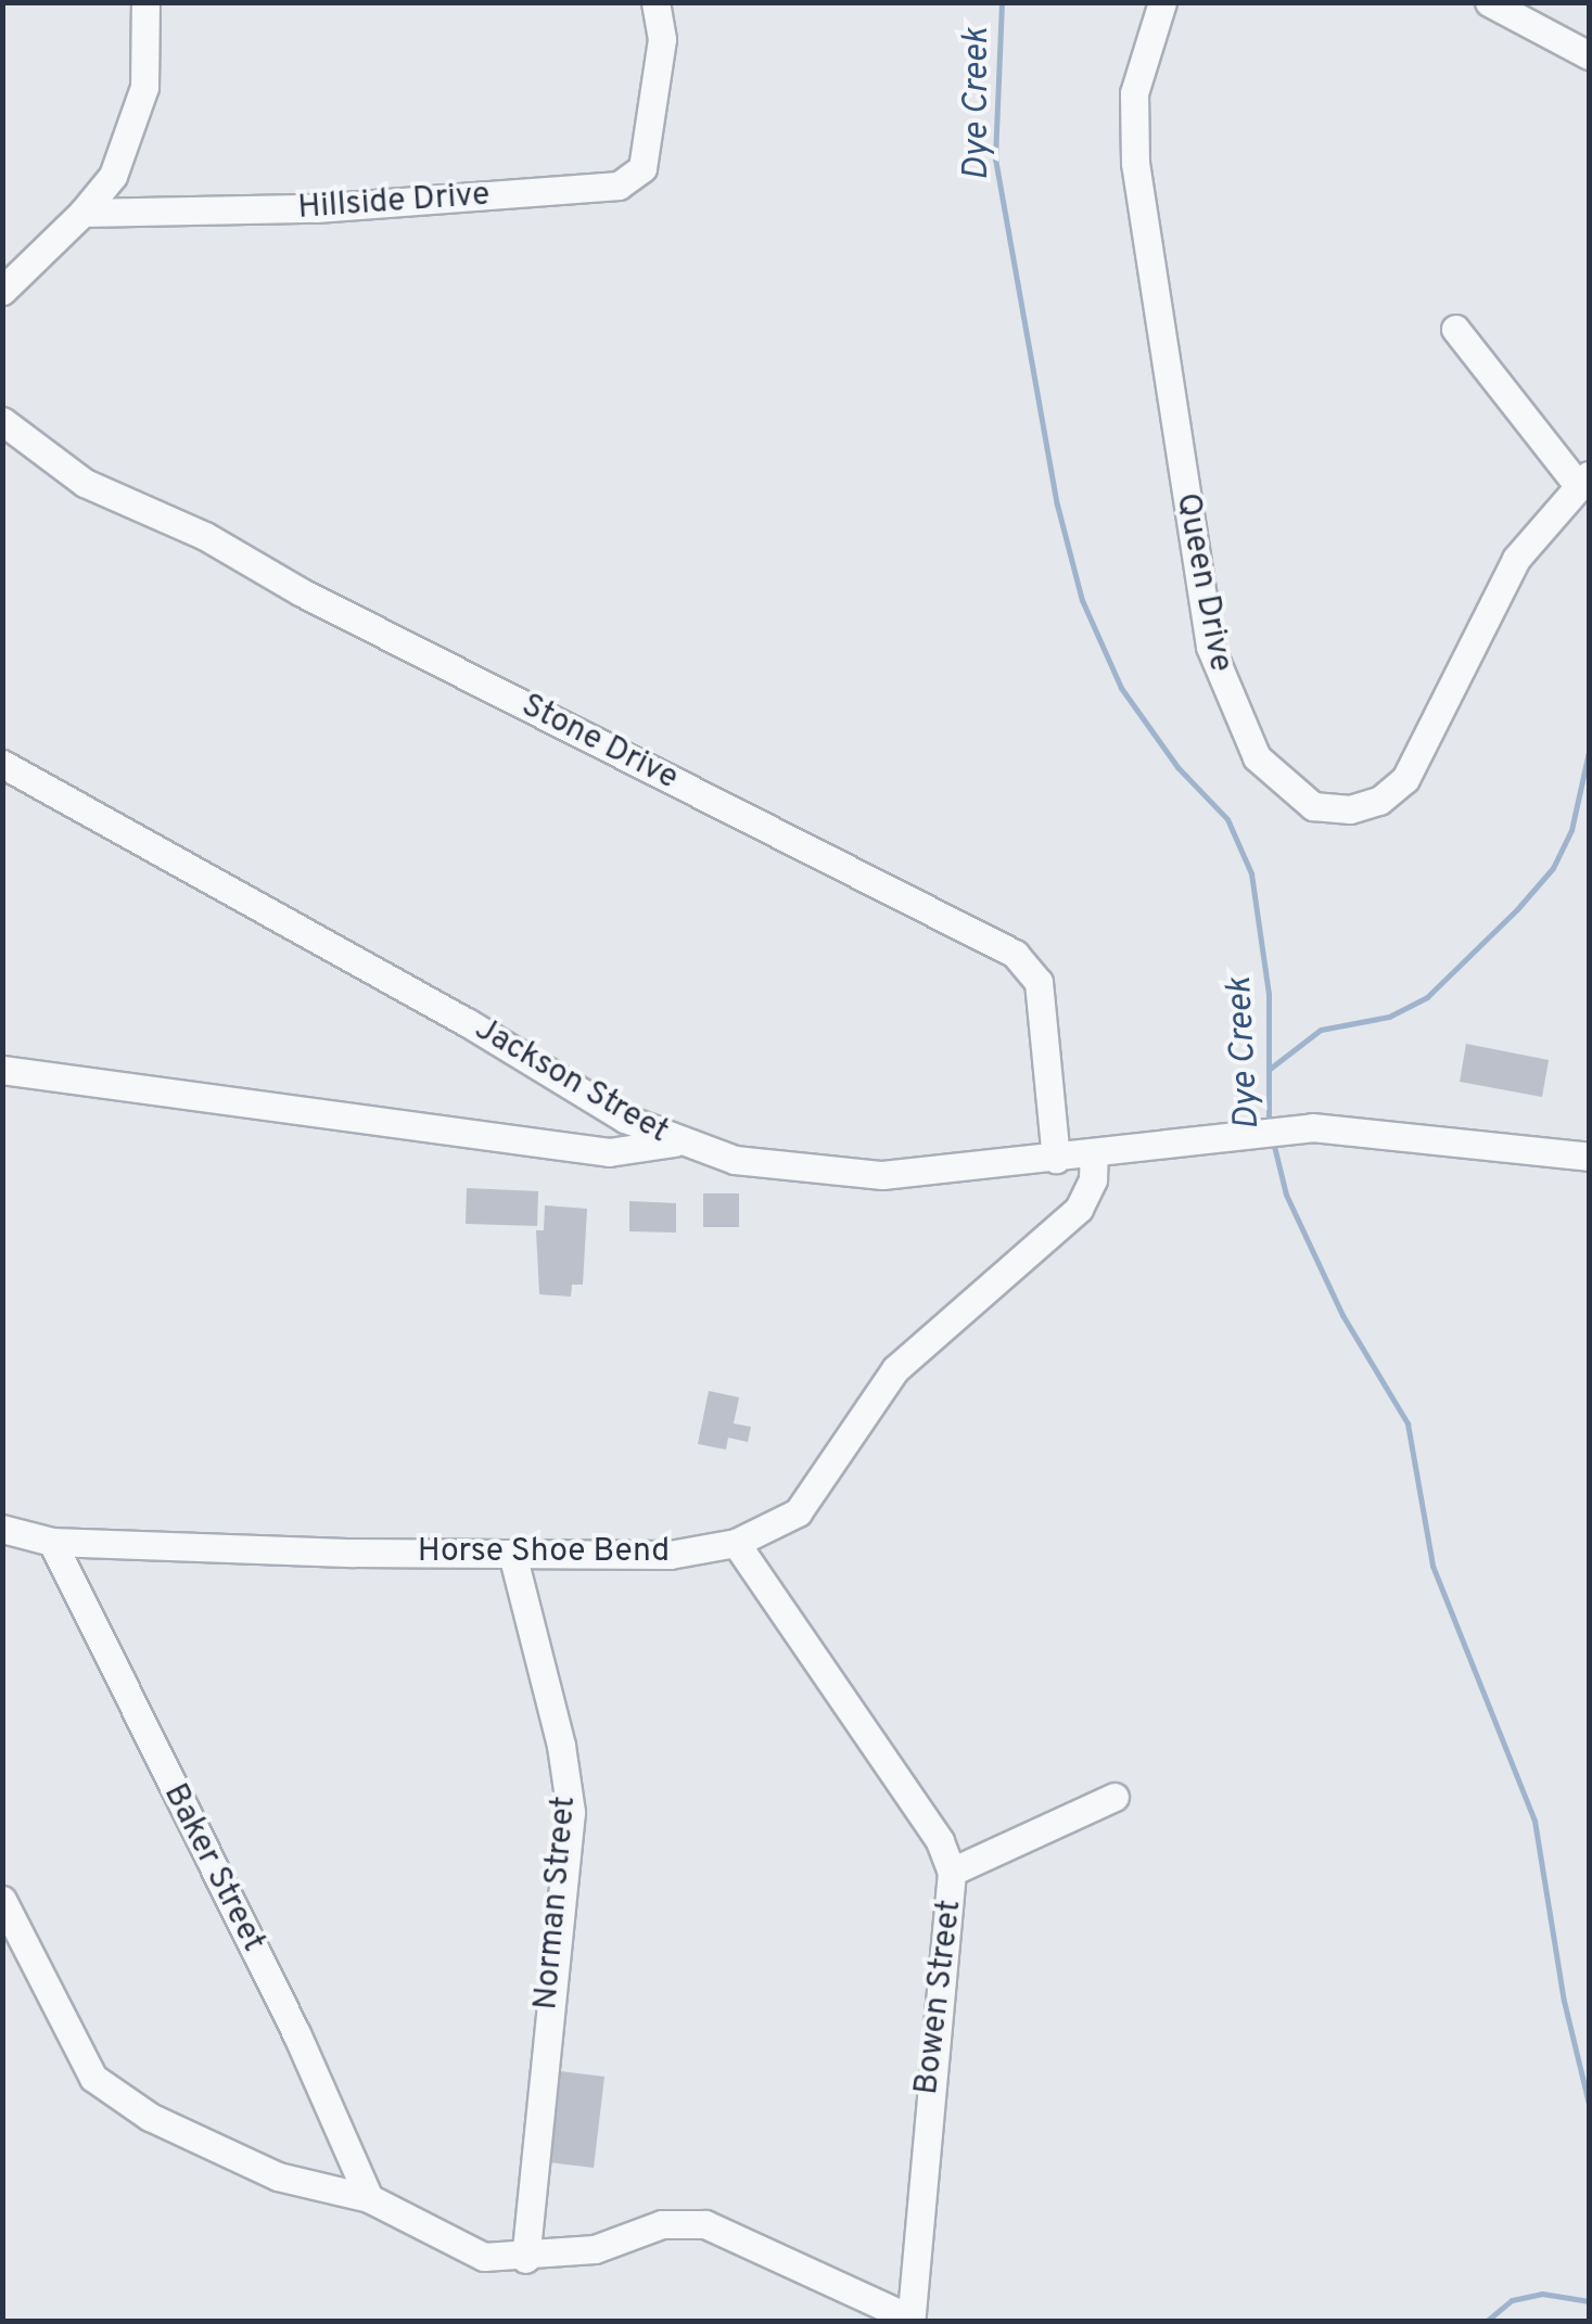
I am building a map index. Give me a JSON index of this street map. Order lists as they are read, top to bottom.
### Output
{
  "streets": {
    "street": [
      "Hillside Drive",
      "Queen Drive",
      "Stone Drive",
      "Jackson Street",
      "Horse Shoe Bend",
      "Baker Street",
      "Norman Street",
      "Bowen Street"
    ]
  },
  "crossings": [
    ["Stone Drive", "Jackson Street"],
    ["Jackson Street", "Horse Shoe Bend"],
    ["Horse Shoe Bend", "Baker Street"],
    ["Horse Shoe Bend", "Norman Street"],
    ["Horse Shoe Bend", "Bowen Street"]
  ],
  "water": ["Dye Creek"]
}
